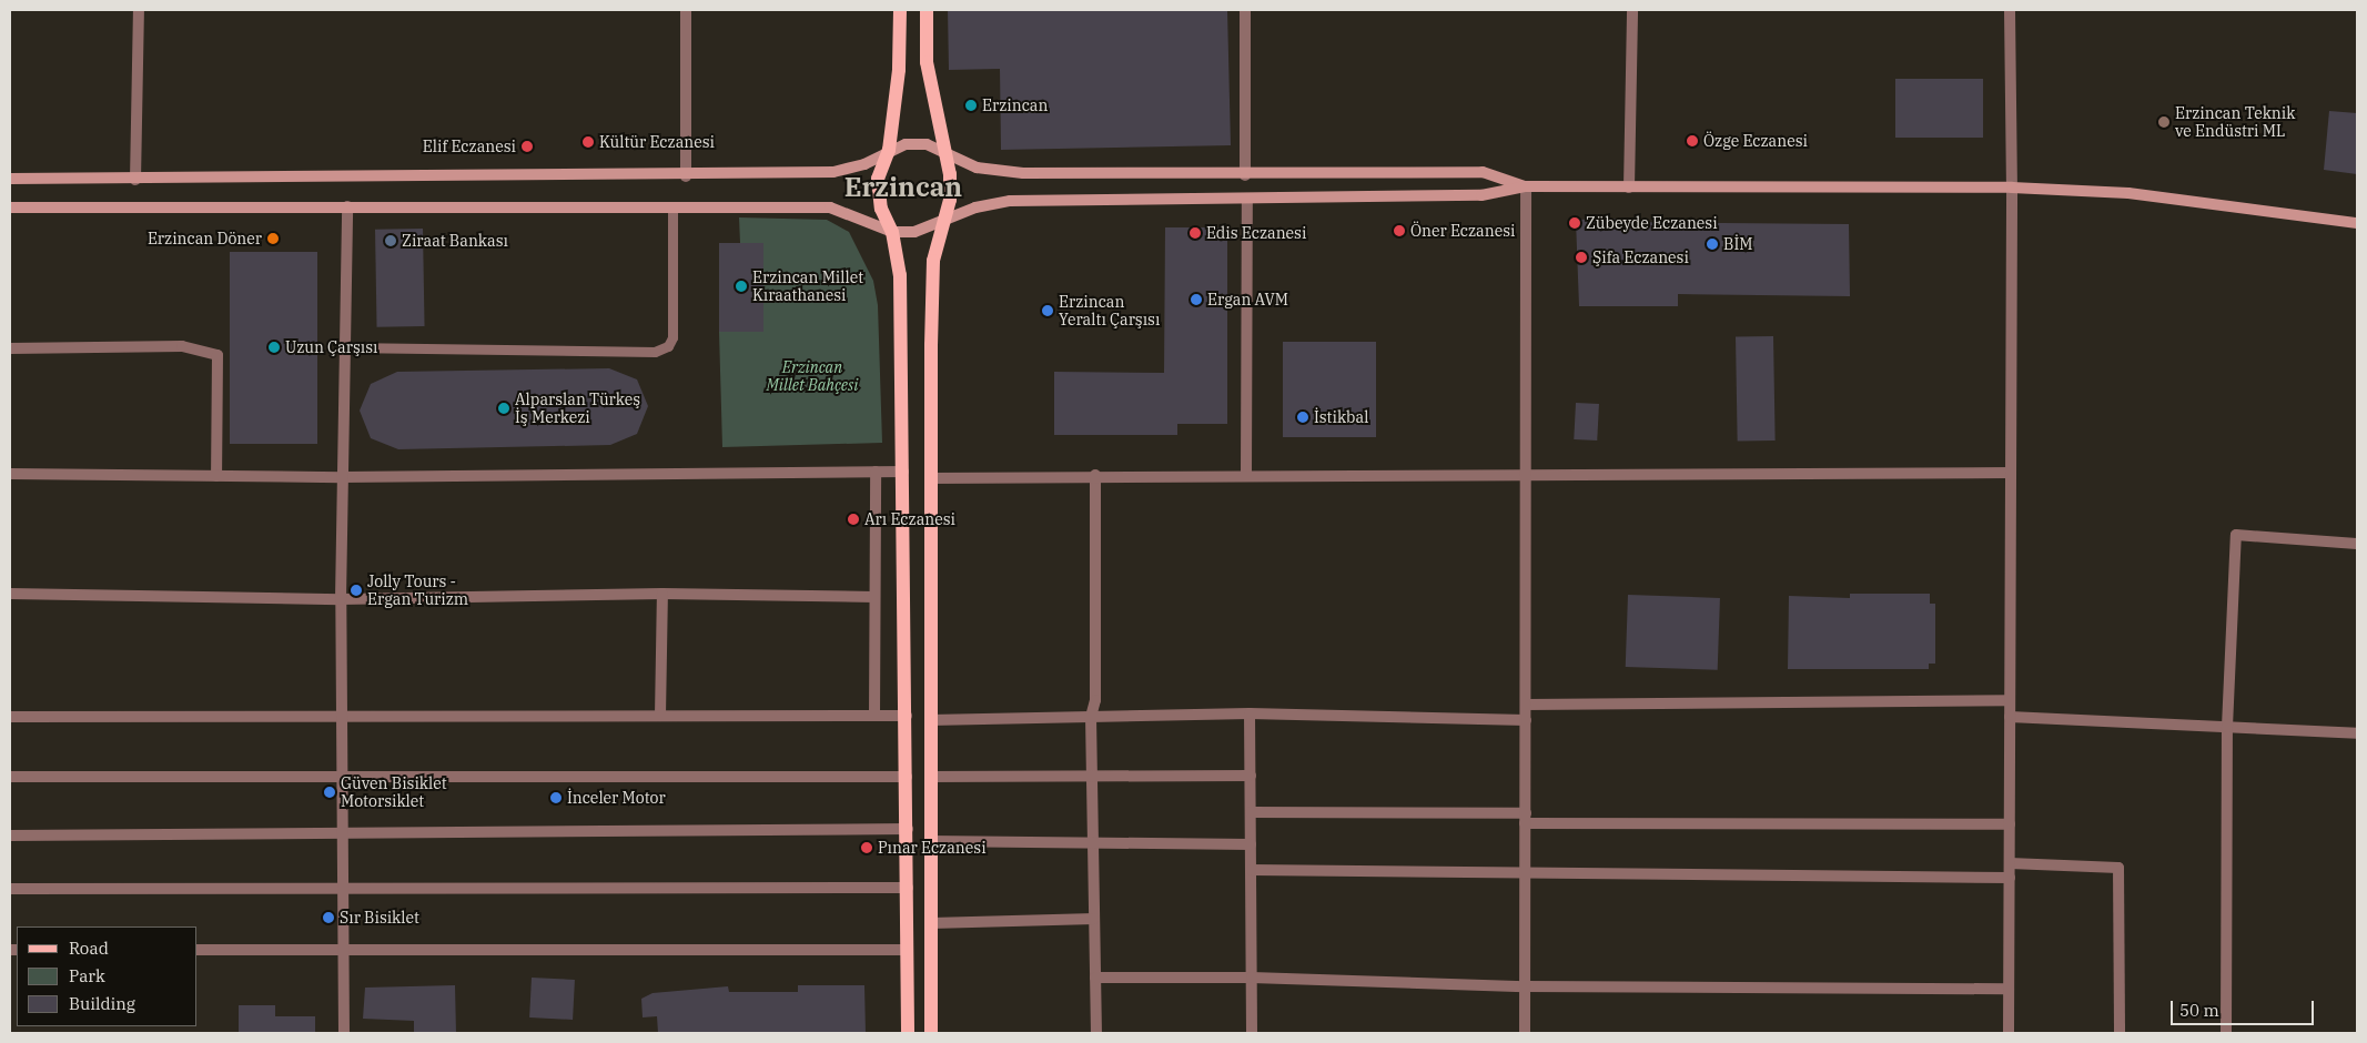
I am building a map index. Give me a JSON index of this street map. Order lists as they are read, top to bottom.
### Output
{
  "districts": ["Erzincan"],
  "parks": ["Erzincan Millet Bahçesi"],
  "places": [
    "Erzincan",
    "Erzincan Teknik ve Endüstri ML",
    "Özge Eczanesi",
    "Kültür Eczanesi",
    "Elif Eczanesi",
    "Zübeyde Eczanesi",
    "Öner Eczanesi",
    "Edis Eczanesi",
    "Erzincan Döner",
    "Ziraat Bankası",
    "BİM",
    "Şifa Eczanesi",
    "Erzincan Millet Kıraathanesi",
    "Ergan AVM",
    "Erzincan Yeraltı Çarşısı",
    "Uzun Çarşısı",
    "Alparslan Türkeş İş Merkezi",
    "İstikbal",
    "Arı Eczanesi",
    "Jolly Tours - Ergan Turizm",
    "Güven Bisiklet Motorsiklet",
    "İnceler Motor",
    "Pınar Eczanesi",
    "Sır Bisiklet"
  ],
  "legend": ["Road", "Park", "Building"],
  "scale_bar": "50 m"
}
